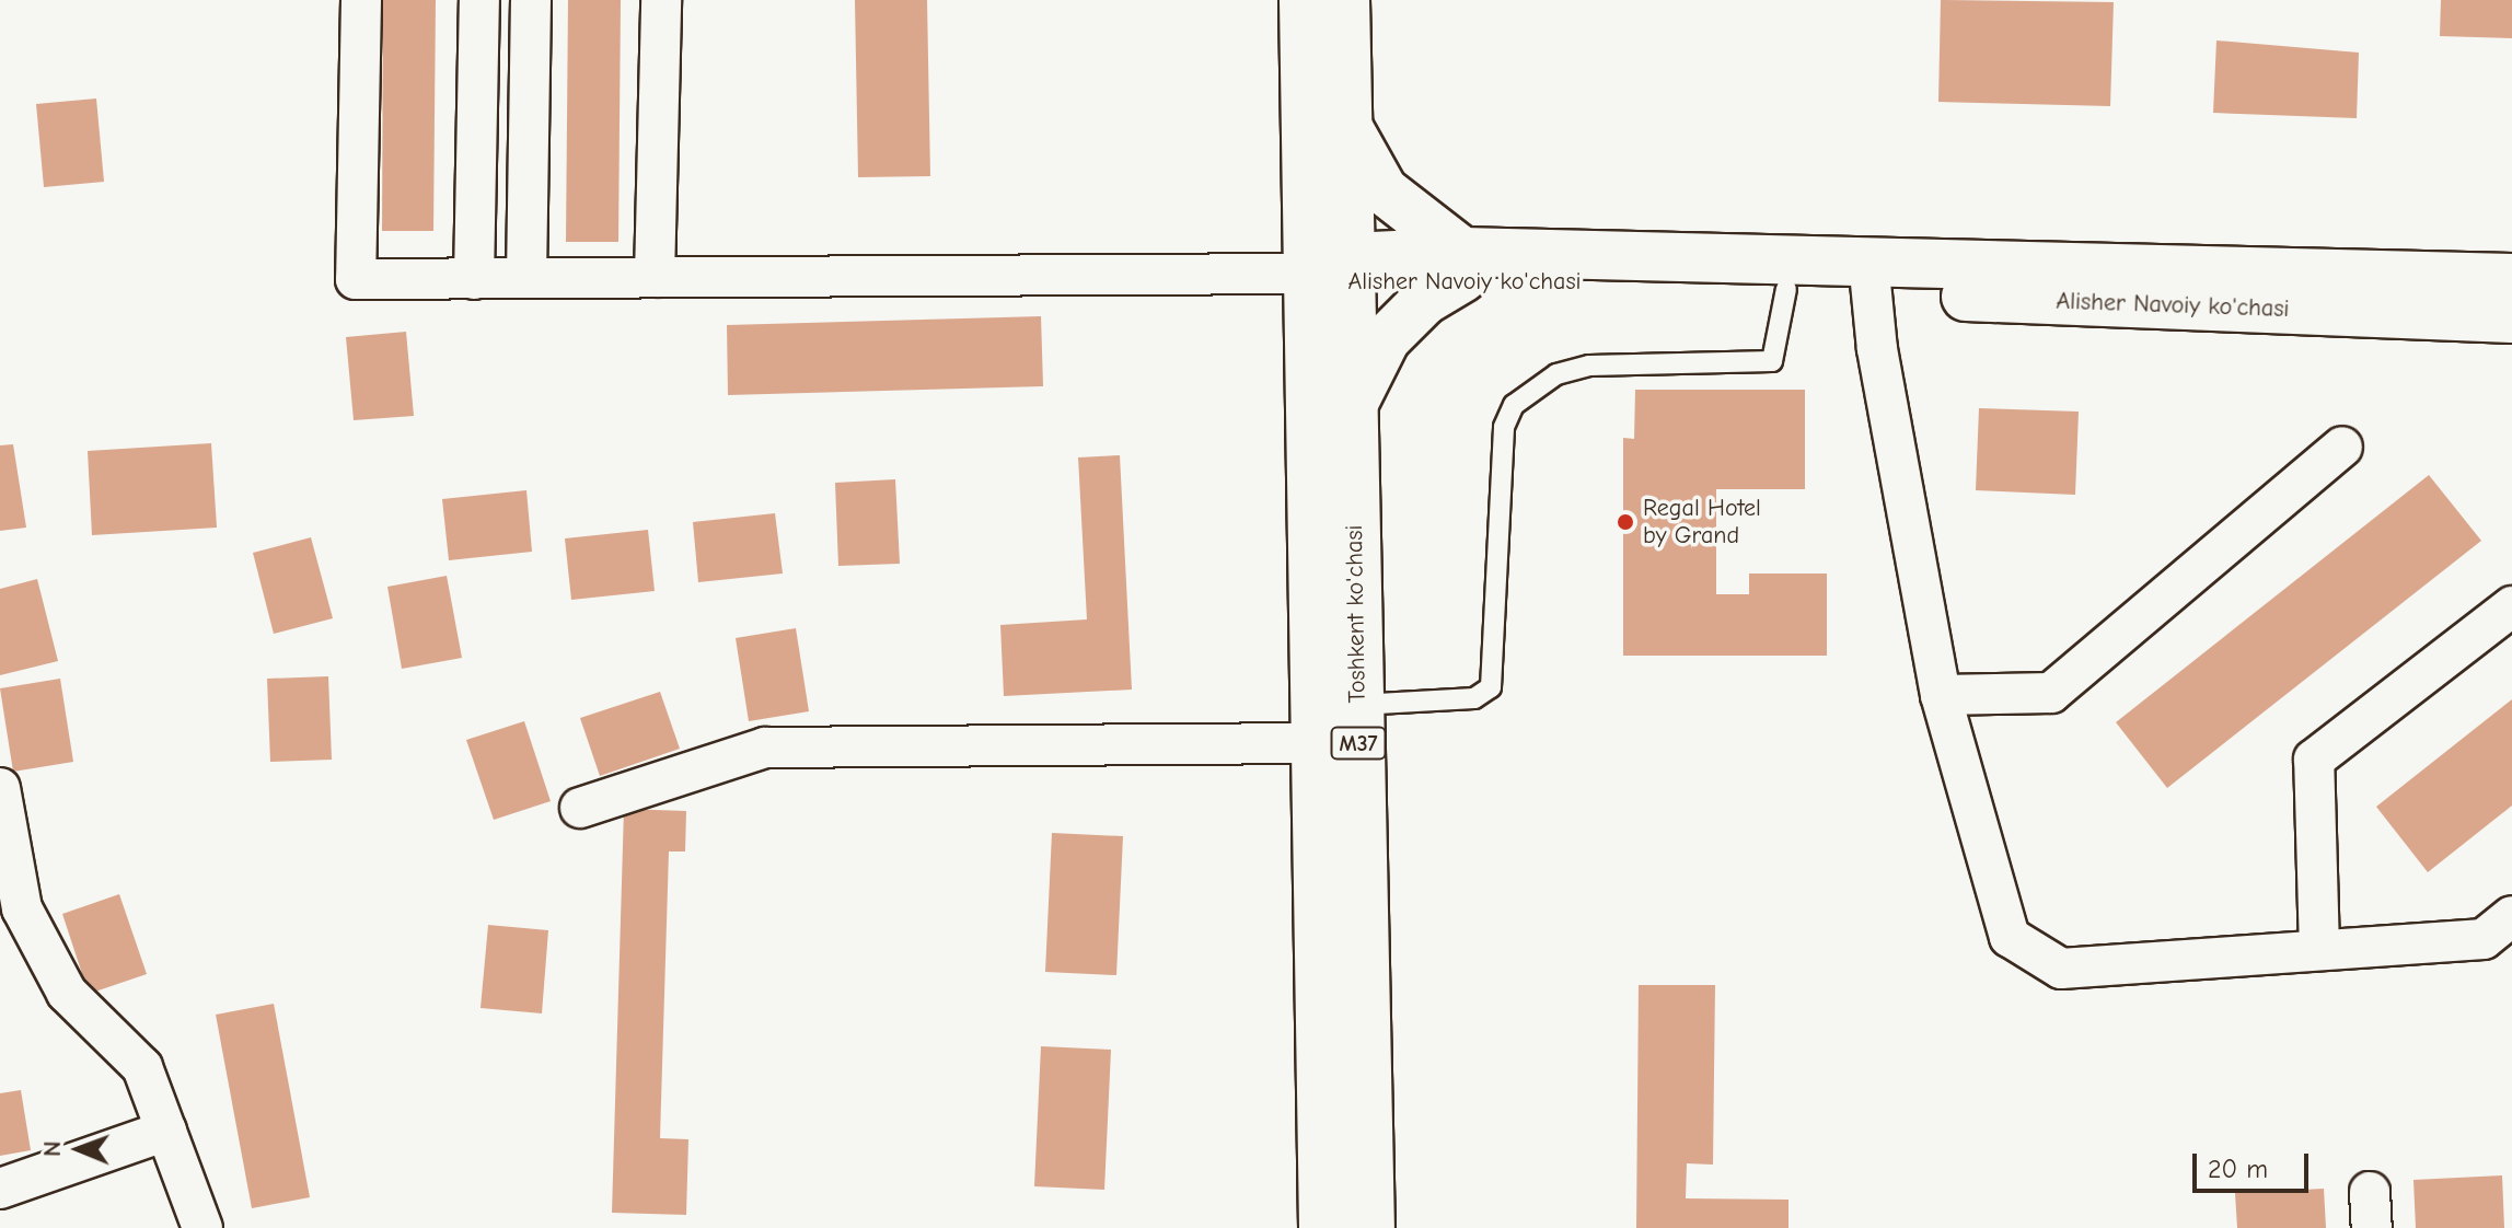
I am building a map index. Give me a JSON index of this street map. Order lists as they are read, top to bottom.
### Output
{
  "streets": {
    "main road": ["Alisher Navoiy ko'chasi", "Toshkent ko'chasi", "M37"]
  },
  "crossings": [
    ["Alisher Navoiy ko'chasi", "Toshkent ko'chasi"]
  ],
  "places": ["Regal Hotel by Grand"],
  "scale_bar": "20 m",
  "north": "left"
}
